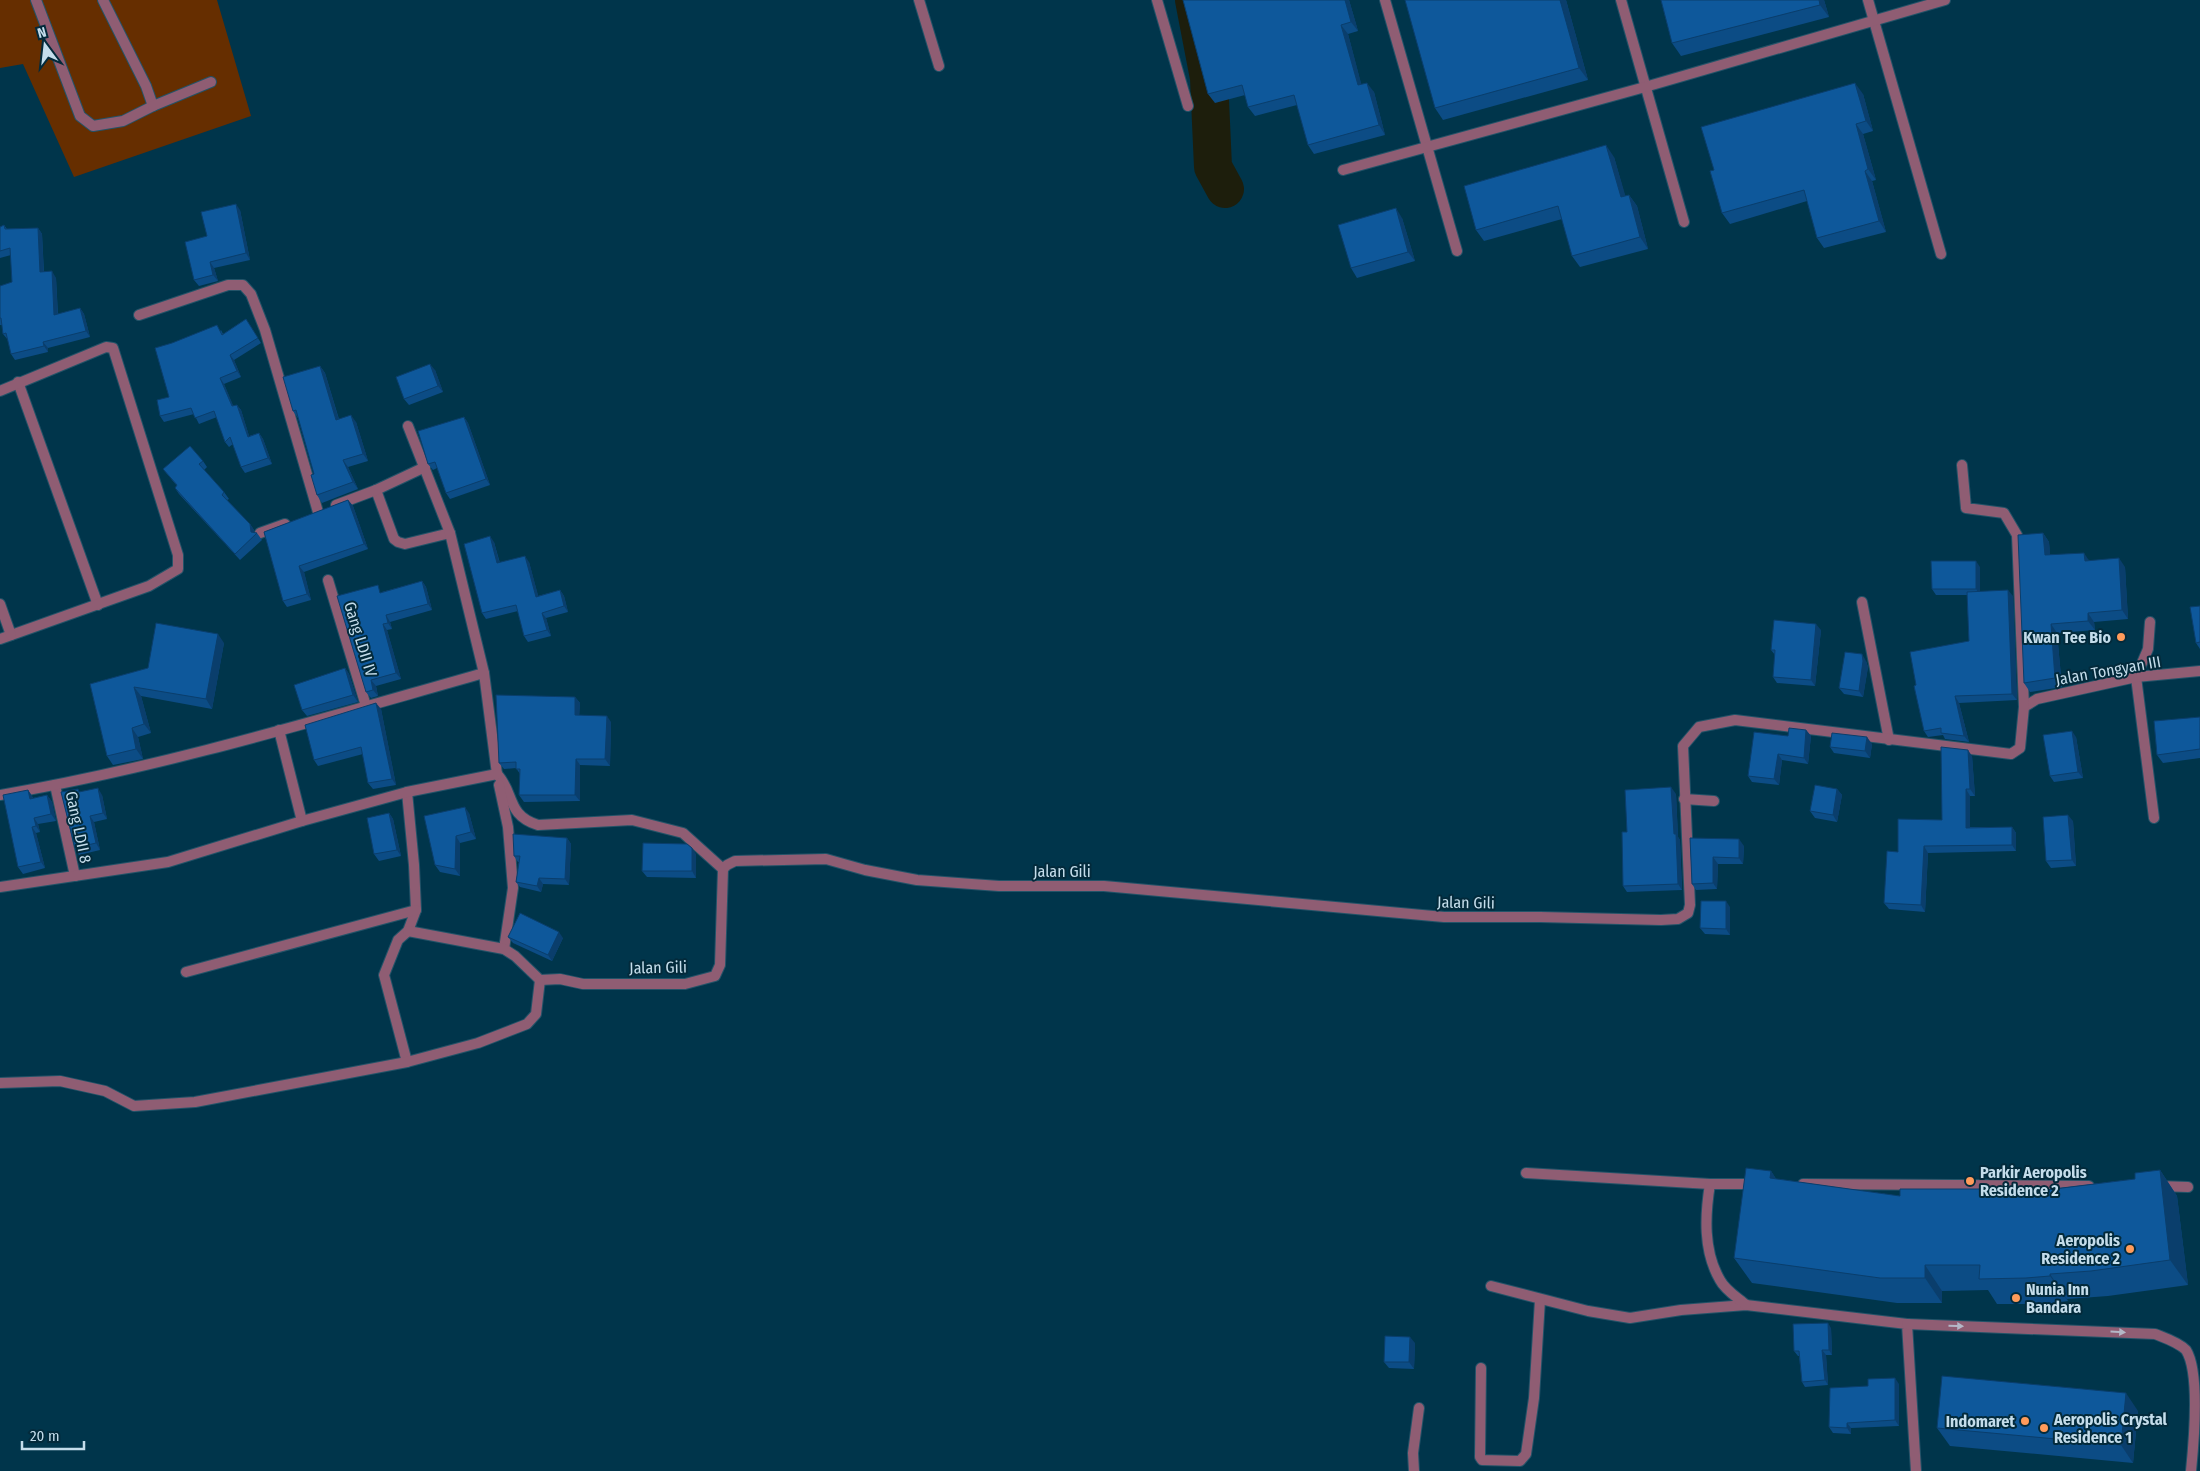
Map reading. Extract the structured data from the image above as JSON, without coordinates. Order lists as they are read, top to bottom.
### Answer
{
  "streets": {
    "street": [
      "Gang LDII IV",
      "Jalan Tongyan III",
      "Gang LDII 8",
      "Jalan Gili"
    ]
  },
  "places": [
    "Kwan Tee Bio",
    "Parkir Aeropolis Residence 2",
    "Aeropolis Residence 2",
    "Nunia Inn Bandara",
    "Indomaret",
    "Aeropolis Crystal Residence 1"
  ],
  "scale_bar": "20 m",
  "north": "top"
}
